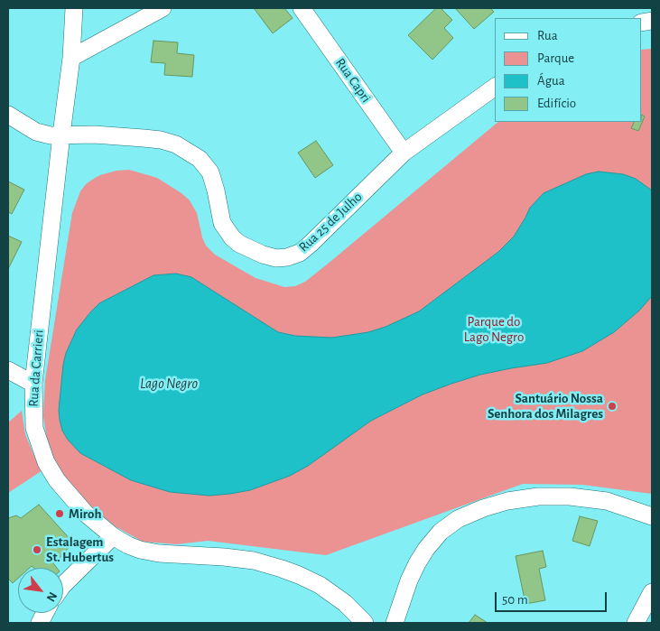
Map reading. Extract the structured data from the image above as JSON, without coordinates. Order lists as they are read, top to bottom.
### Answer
{
  "streets": {
    "street": ["Rua Capri", "Rua 25 de Julho", "Rua da Carrieri"]
  },
  "crossings": [
    ["Rua Capri", "Rua 25 de Julho"],
    ["Rua 25 de Julho", "Rua da Carrieri"]
  ],
  "water": ["Lago Negro"],
  "parks": ["Parque do Lago Negro"],
  "places": ["Santuário Nossa Senhora dos Milagres", "Miroh", "Estalagem St. Hubertus"],
  "legend": [
    "Rua",
    "Parque",
    "Água",
    "Edifício"
  ],
  "scale_bar": "50 m",
  "north": "bottom right"
}
